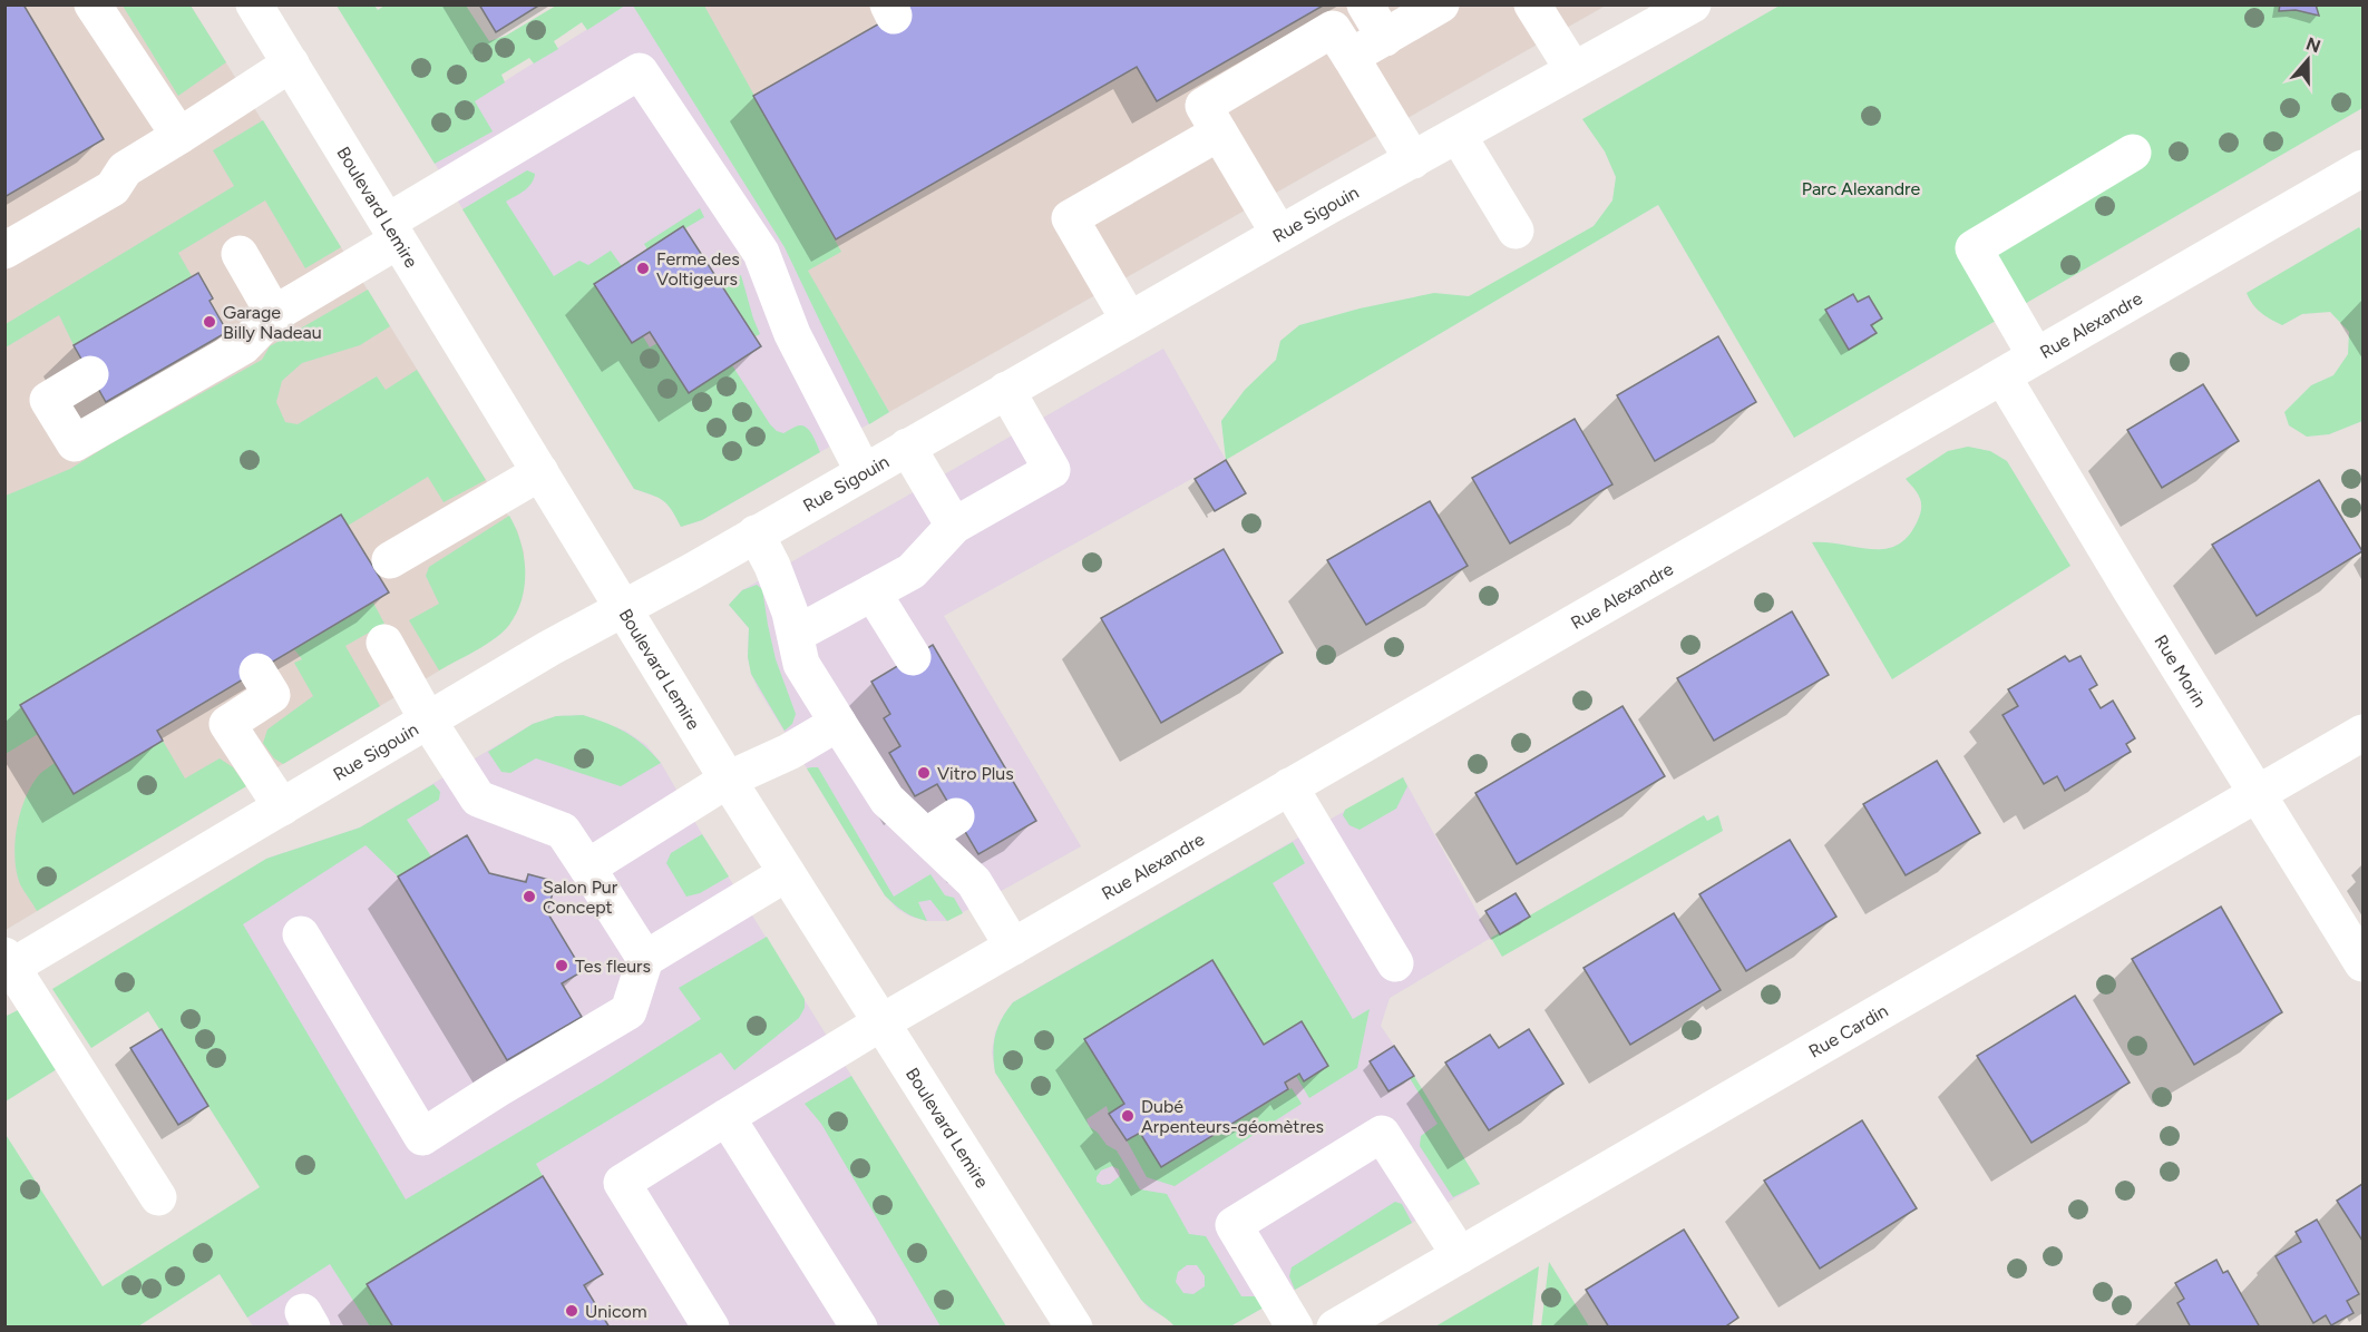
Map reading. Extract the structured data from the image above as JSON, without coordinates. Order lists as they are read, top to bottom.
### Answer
{
  "streets": {
    "street": [
      "Boulevard Lemire",
      "Rue Sigouin",
      "Rue Alexandre",
      "Rue Morin",
      "Rue Cardin"
    ]
  },
  "crossings": [
    ["Boulevard Lemire", "Rue Sigouin"],
    ["Boulevard Lemire", "Rue Alexandre"],
    ["Rue Alexandre", "Rue Morin"],
    ["Rue Morin", "Rue Cardin"]
  ],
  "parks": ["Parc Alexandre"],
  "places": [
    "Ferme des Voltigeurs",
    "Garage Billy Nadeau",
    "Vitro Plus",
    "Salon Pur Concept",
    "Tes fleurs",
    "Dubé Arpenteurs-géomètres",
    "Unicom"
  ],
  "north": "top"
}
